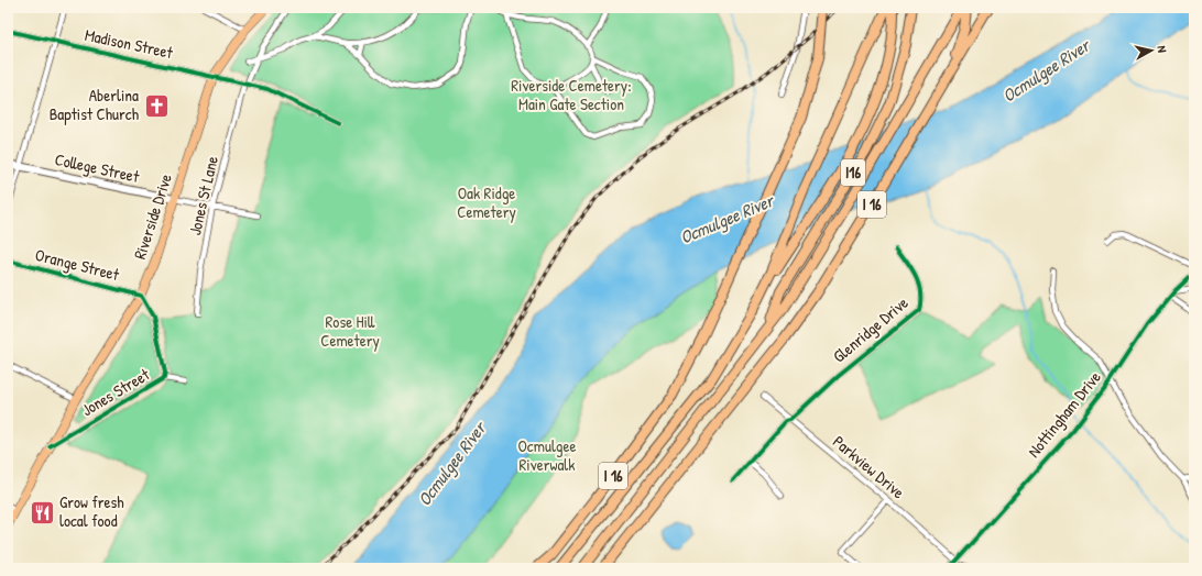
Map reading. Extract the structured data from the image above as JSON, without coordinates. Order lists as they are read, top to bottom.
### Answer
{
  "streets": {
    "highway": ["I16", "I 16"],
    "main road": ["Riverside Drive"],
    "street": [
      "Madison Street",
      "College Street",
      "Jones St Lane",
      "Orange Street",
      "Glenridge Drive",
      "Jones Street",
      "Nottingham Drive",
      "Parkview Drive"
    ]
  },
  "crossings": [
    ["Madison Street", "Jones St Lane"],
    ["Madison Street", "Riverside Drive"],
    ["College Street", "Jones St Lane"],
    ["College Street", "Riverside Drive"],
    ["Riverside Drive", "Orange Street"],
    ["Riverside Drive", "Jones Street"],
    ["Orange Street", "Jones Street"],
    ["Glenridge Drive", "Parkview Drive"],
    ["Nottingham Drive", "Parkview Drive"]
  ],
  "water": ["Ocmulgee River"],
  "parks": [
    "Riverside Cemetery: Main Gate Section",
    "Oak Ridge Cemetery",
    "Rose Hill Cemetery",
    "Ocmulgee Riverwalk"
  ],
  "places": {
    "church": ["Aberlina Baptist Church"],
    "restaurant": ["Grow fresh local food"]
  },
  "north": "right"
}
